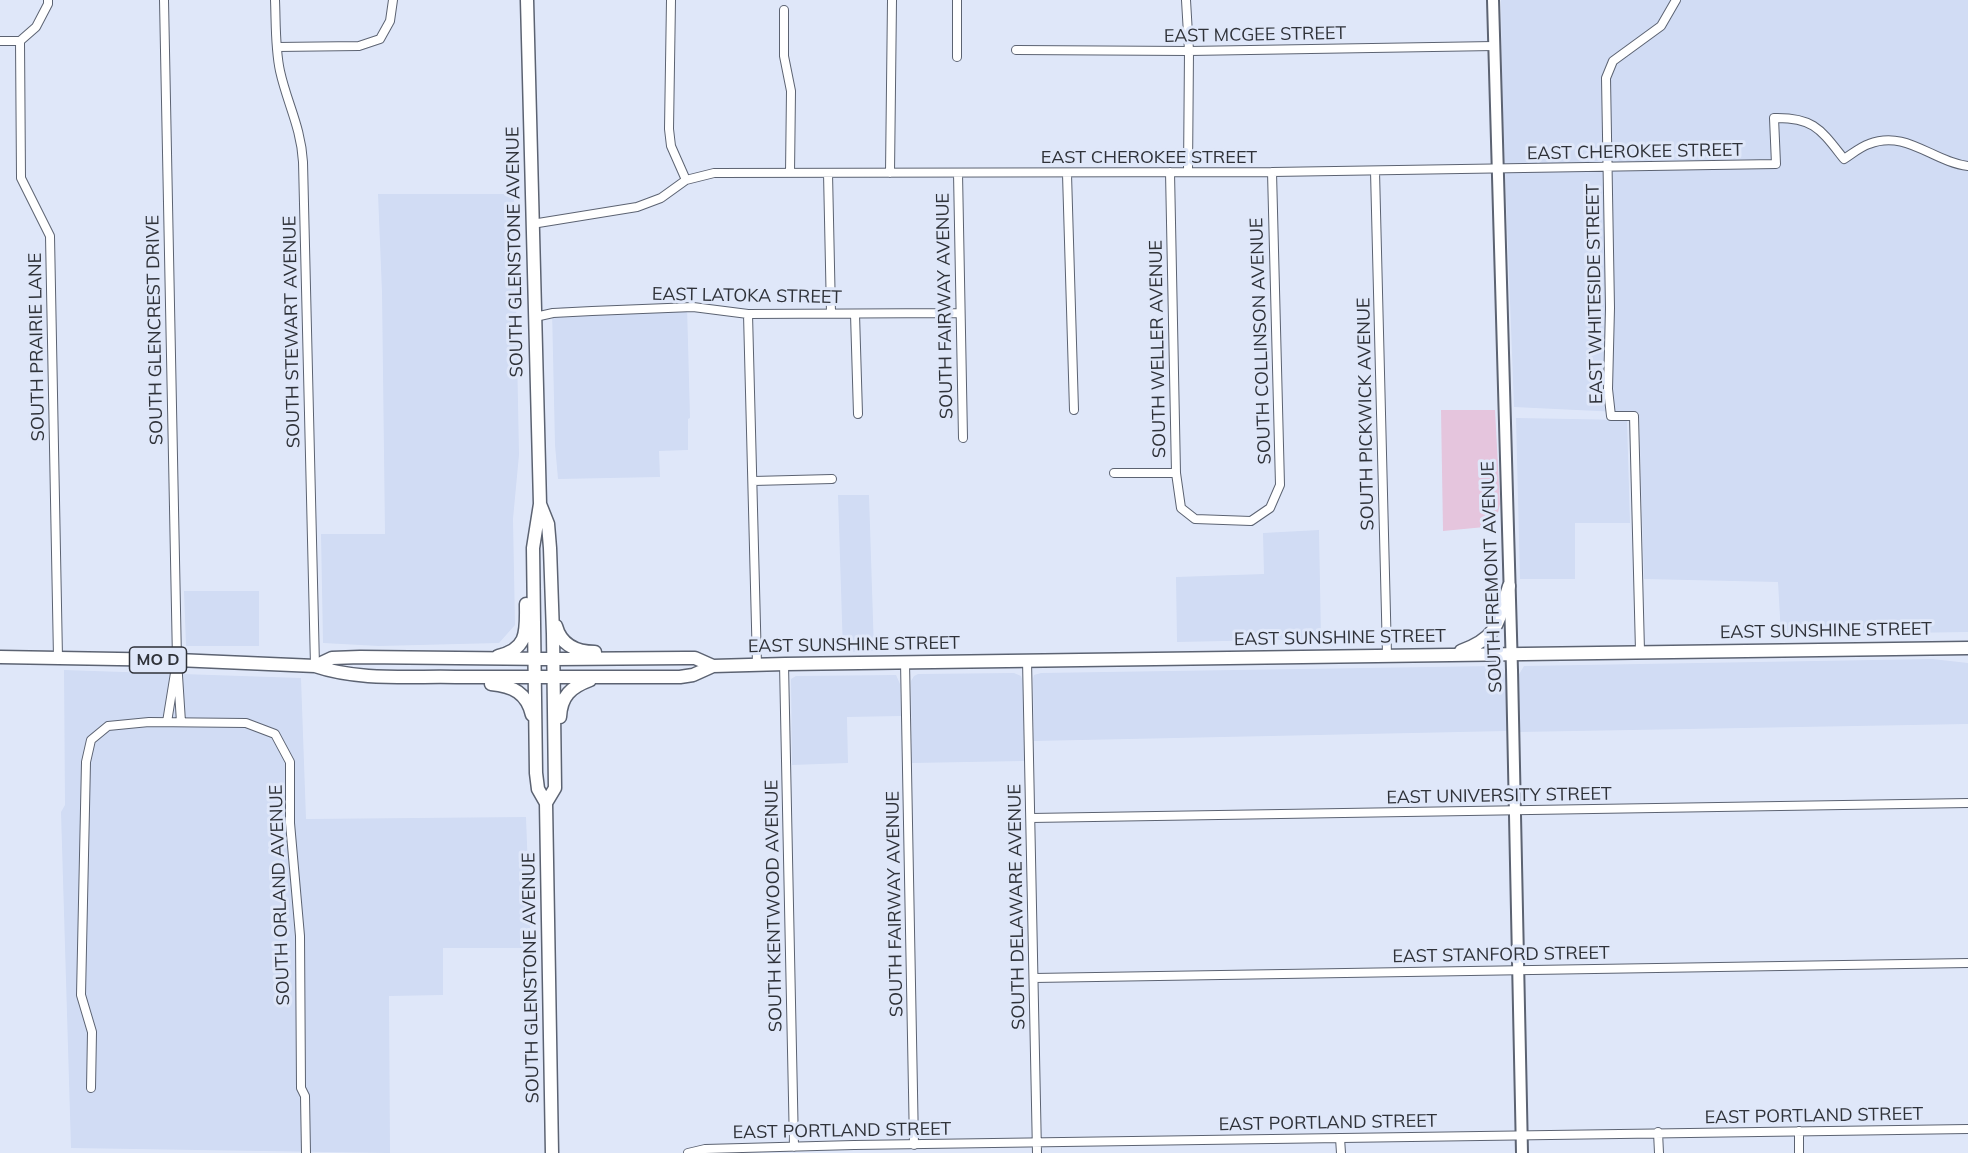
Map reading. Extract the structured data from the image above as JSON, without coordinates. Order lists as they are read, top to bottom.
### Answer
{
  "streets": {
    "main road": [
      "SOUTH GLENSTONE AVENUE",
      "SOUTH FREMONT AVENUE",
      "EAST SUNSHINE STREET",
      "MO D"
    ],
    "street": [
      "EAST MCGEE STREET",
      "EAST CHEROKEE STREET",
      "EAST WHITESIDE STREET",
      "EAST LATOKA STREET",
      "SOUTH FAIRWAY AVENUE",
      "SOUTH GLENCREST DRIVE",
      "SOUTH STEWART AVENUE",
      "SOUTH COLLINSON AVENUE",
      "SOUTH PRAIRIE LANE",
      "SOUTH WELLER AVENUE",
      "SOUTH PICKWICK AVENUE",
      "EAST UNIVERSITY STREET",
      "SOUTH ORLAND AVENUE",
      "SOUTH KENTWOOD AVENUE",
      "SOUTH DELAWARE AVENUE",
      "EAST STANFORD STREET",
      "EAST PORTLAND STREET"
    ]
  },
  "crossings": [
    ["EAST MCGEE STREET", "SOUTH FREMONT AVENUE"],
    ["EAST CHEROKEE STREET", "SOUTH GLENSTONE AVENUE"],
    ["EAST CHEROKEE STREET", "EAST WHITESIDE STREET"],
    ["EAST CHEROKEE STREET", "SOUTH FAIRWAY AVENUE"],
    ["EAST CHEROKEE STREET", "SOUTH COLLINSON AVENUE"],
    ["EAST CHEROKEE STREET", "SOUTH WELLER AVENUE"],
    ["EAST CHEROKEE STREET", "SOUTH PICKWICK AVENUE"],
    ["EAST CHEROKEE STREET", "SOUTH FREMONT AVENUE"],
    ["SOUTH GLENSTONE AVENUE", "EAST LATOKA STREET"],
    ["SOUTH GLENSTONE AVENUE", "EAST SUNSHINE STREET"],
    ["EAST WHITESIDE STREET", "EAST SUNSHINE STREET"],
    ["EAST LATOKA STREET", "SOUTH FAIRWAY AVENUE"],
    ["SOUTH FAIRWAY AVENUE", "EAST SUNSHINE STREET"],
    ["SOUTH FAIRWAY AVENUE", "EAST PORTLAND STREET"],
    ["SOUTH GLENCREST DRIVE", "EAST SUNSHINE STREET"],
    ["SOUTH STEWART AVENUE", "EAST SUNSHINE STREET"],
    ["SOUTH COLLINSON AVENUE", "SOUTH WELLER AVENUE"],
    ["SOUTH PRAIRIE LANE", "EAST SUNSHINE STREET"],
    ["SOUTH PICKWICK AVENUE", "EAST SUNSHINE STREET"],
    ["SOUTH FREMONT AVENUE", "EAST SUNSHINE STREET"],
    ["SOUTH FREMONT AVENUE", "EAST UNIVERSITY STREET"],
    ["SOUTH FREMONT AVENUE", "EAST STANFORD STREET"],
    ["SOUTH FREMONT AVENUE", "EAST PORTLAND STREET"],
    ["EAST SUNSHINE STREET", "SOUTH KENTWOOD AVENUE"],
    ["EAST SUNSHINE STREET", "SOUTH DELAWARE AVENUE"],
    ["EAST UNIVERSITY STREET", "SOUTH DELAWARE AVENUE"],
    ["SOUTH KENTWOOD AVENUE", "EAST PORTLAND STREET"],
    ["SOUTH DELAWARE AVENUE", "EAST STANFORD STREET"],
    ["SOUTH DELAWARE AVENUE", "EAST PORTLAND STREET"]
  ]
}
